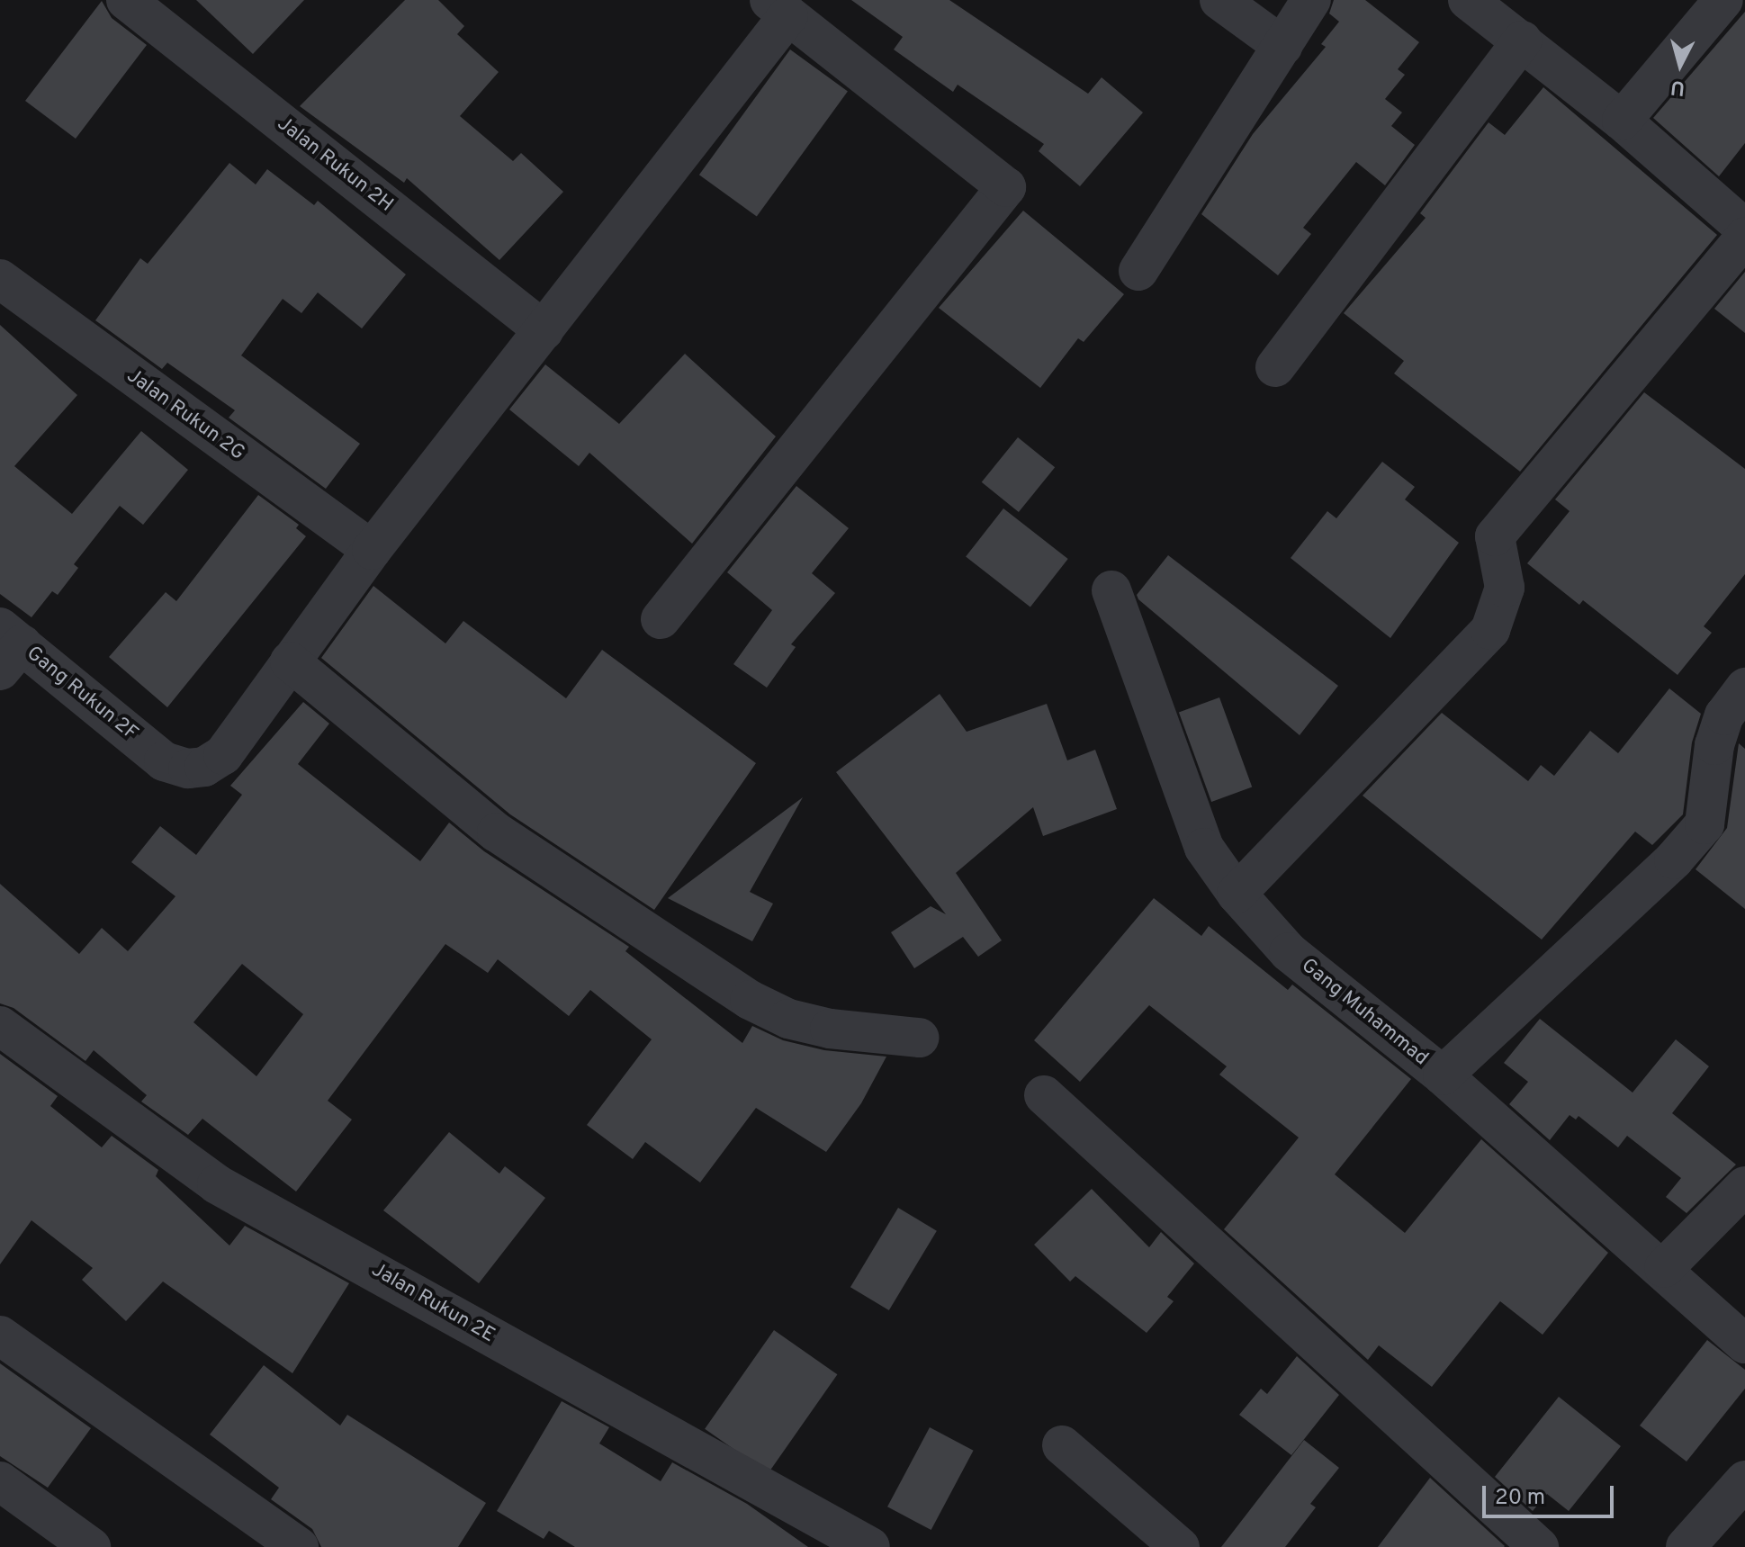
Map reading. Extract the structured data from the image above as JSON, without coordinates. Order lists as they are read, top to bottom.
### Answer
{
  "streets": {
    "street": [
      "Jalan Rukun 2H",
      "Jalan Rukun 2G",
      "Gang Rukun 2F",
      "Gang Muhammad",
      "Jalan Rukun 2E"
    ]
  },
  "scale_bar": "20 m",
  "north": "bottom"
}
